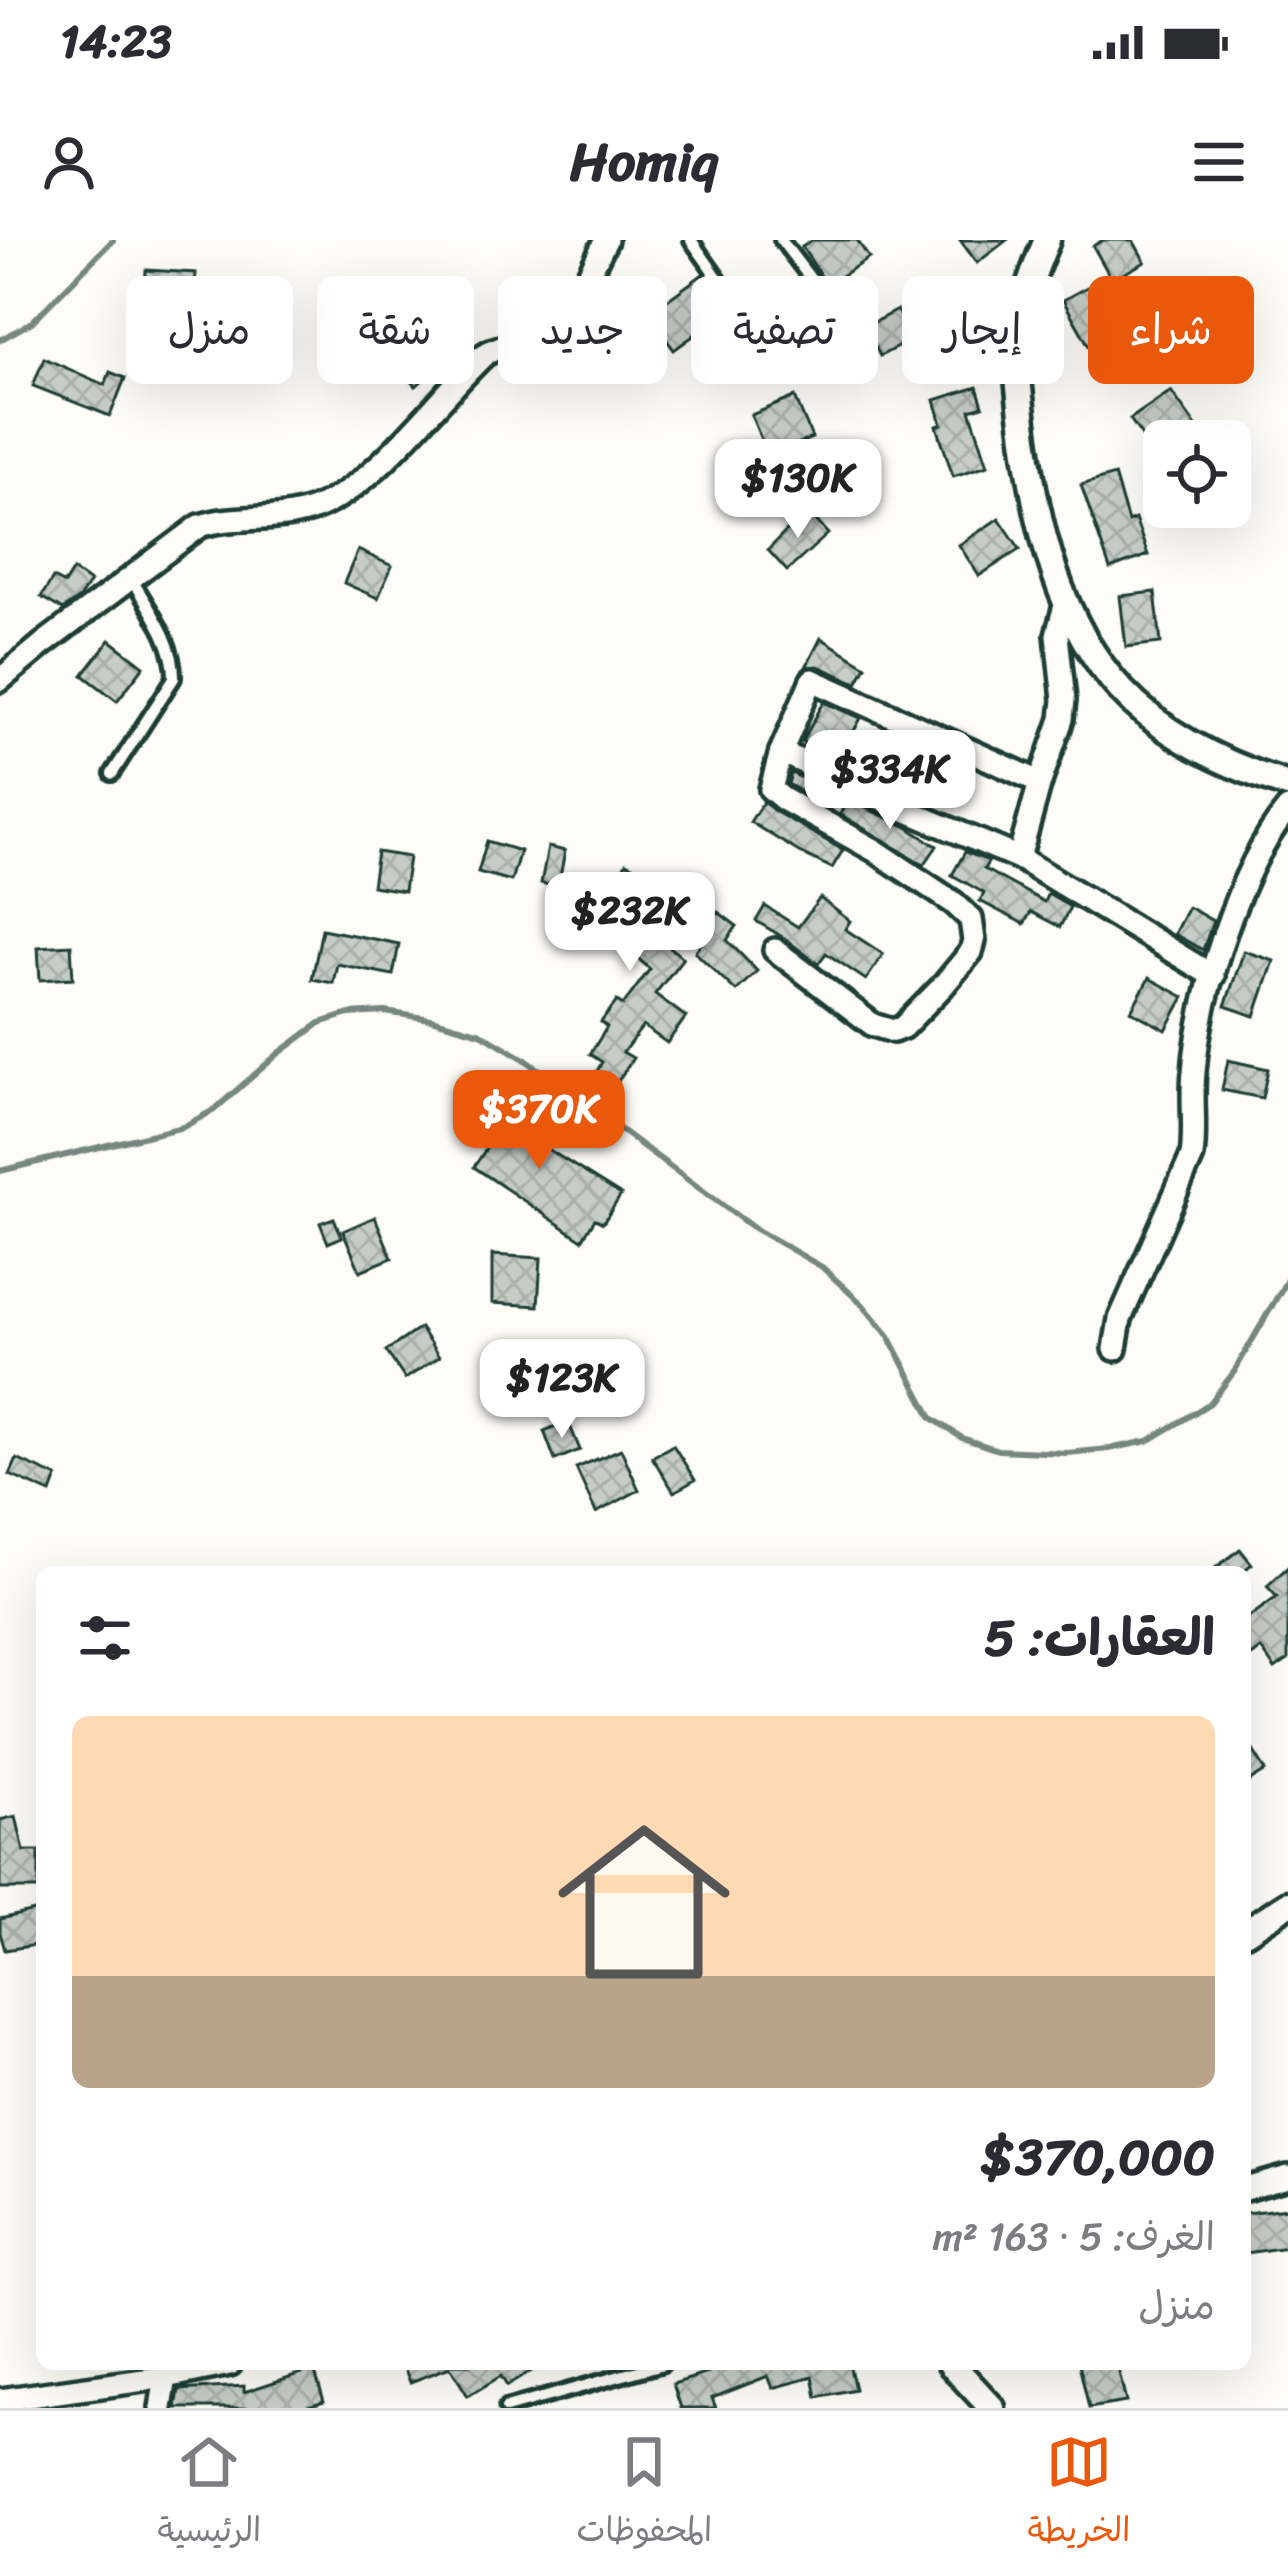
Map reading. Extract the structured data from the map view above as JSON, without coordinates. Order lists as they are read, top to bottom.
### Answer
{
  "page": {
    "status": "14:23",
    "header": "Homiq",
    "chip": [
      "شراء",
      "إيجار",
      "تصفية",
      "جديد",
      "شقة",
      "منزل"
    ],
    "price": [
      "$130K",
      "$334K",
      "$232K",
      "$370K",
      "$123K"
    ],
    "heading": "العقارات: 5",
    "list": [
      {
        "name": "$370,000",
        "note": "الغرف: 5 · 163 m² · منزل"
      }
    ],
    "tabs": ["الخريطة", "المحفوظات", "الرئيسية"]
  }
}
